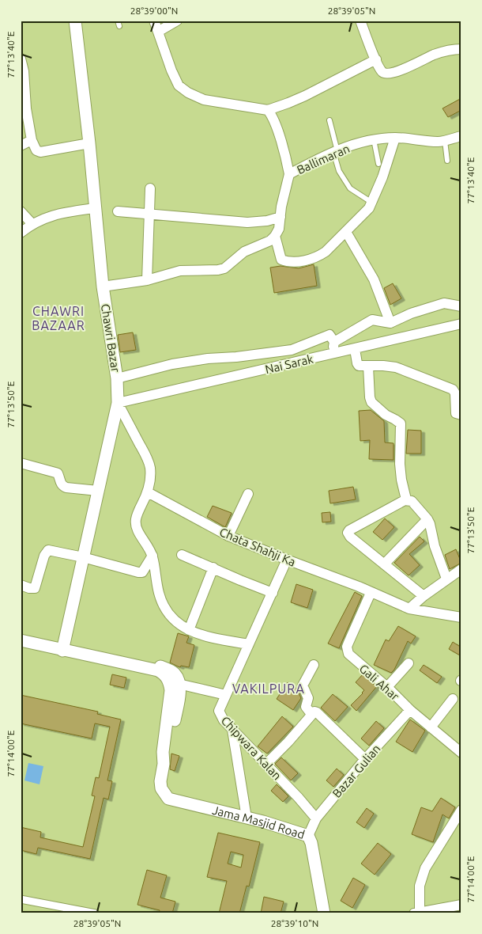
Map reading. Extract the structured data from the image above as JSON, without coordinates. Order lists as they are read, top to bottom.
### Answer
{
  "streets": {
    "street": [
      "Ballimaran",
      "Chawri Bazar",
      "Nai Sarak",
      "Chata Shahji Ka",
      "Gali Ahar",
      "Chipwara Kalan",
      "Bazar Gulian",
      "Jama Masjid Road"
    ]
  },
  "crossings": [
    ["Chawri Bazar", "Nai Sarak"],
    ["Chawri Bazar", "Jama Masjid Road"],
    ["Chata Shahji Ka", "Gali Ahar"],
    ["Chata Shahji Ka", "Chipwara Kalan"],
    ["Gali Ahar", "Bazar Gulian"],
    ["Chipwara Kalan", "Bazar Gulian"],
    ["Bazar Gulian", "Jama Masjid Road"]
  ],
  "districts": ["CHAWRI BAZAAR", "VAKILPURA"],
  "coordinates": [
    "28°39'00\"N",
    "28°39'05\"N",
    "77°13'40\"E",
    "77°13'50\"E",
    "77°14'00\"E",
    "28°39'10\"N"
  ]
}
